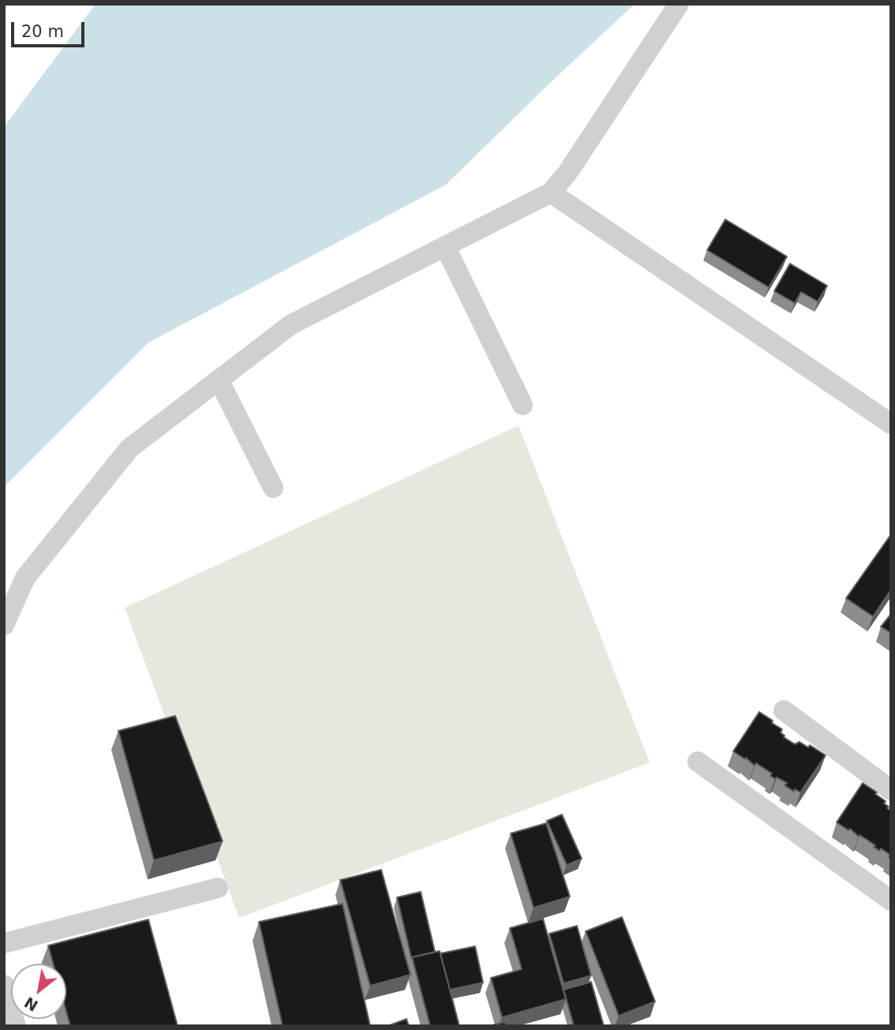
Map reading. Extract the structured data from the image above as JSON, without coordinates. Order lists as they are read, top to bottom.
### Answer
{
  "scale_bar": "20 m",
  "north": "bottom left"
}
